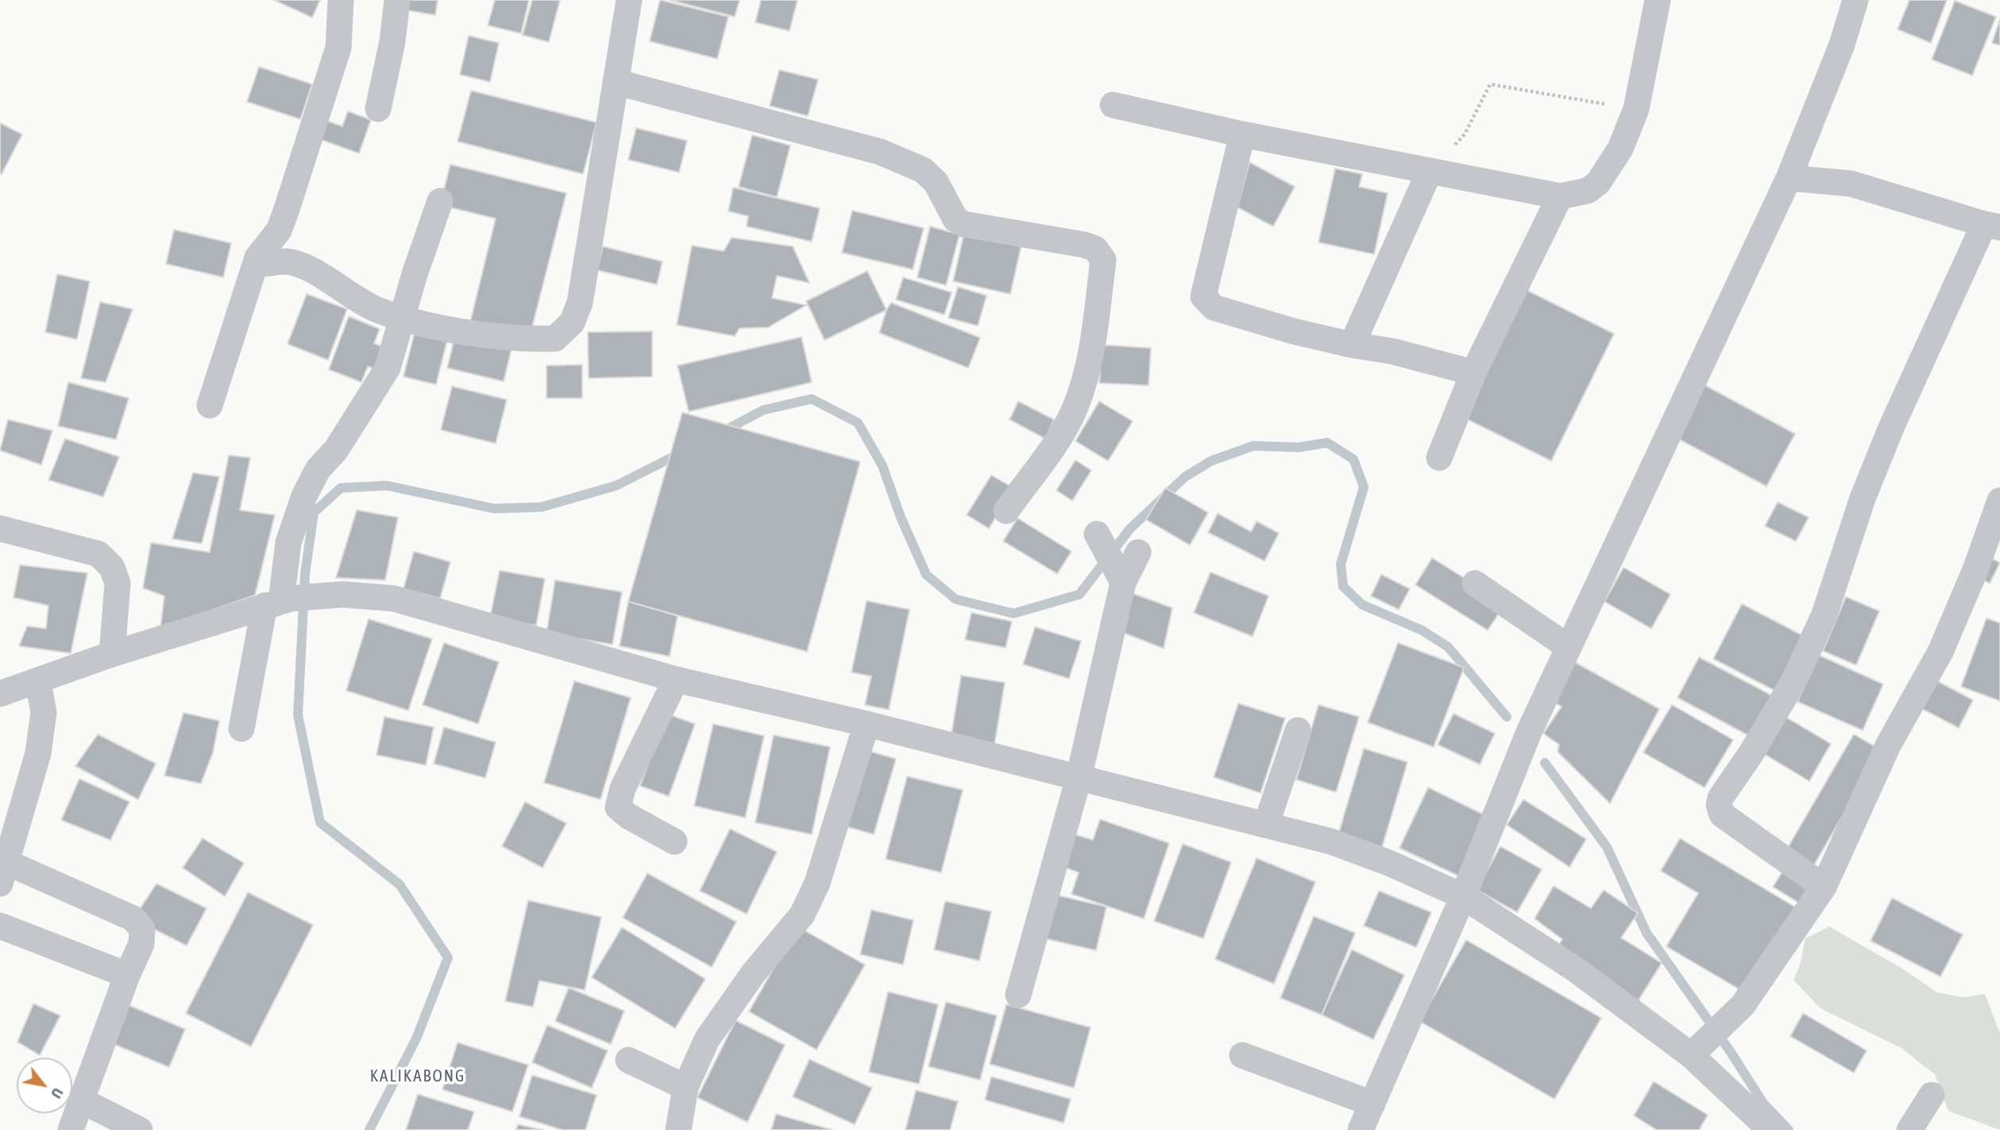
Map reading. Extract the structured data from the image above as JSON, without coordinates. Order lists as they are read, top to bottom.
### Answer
{
  "districts": ["KALIKABONG"],
  "north": "bottom right"
}
